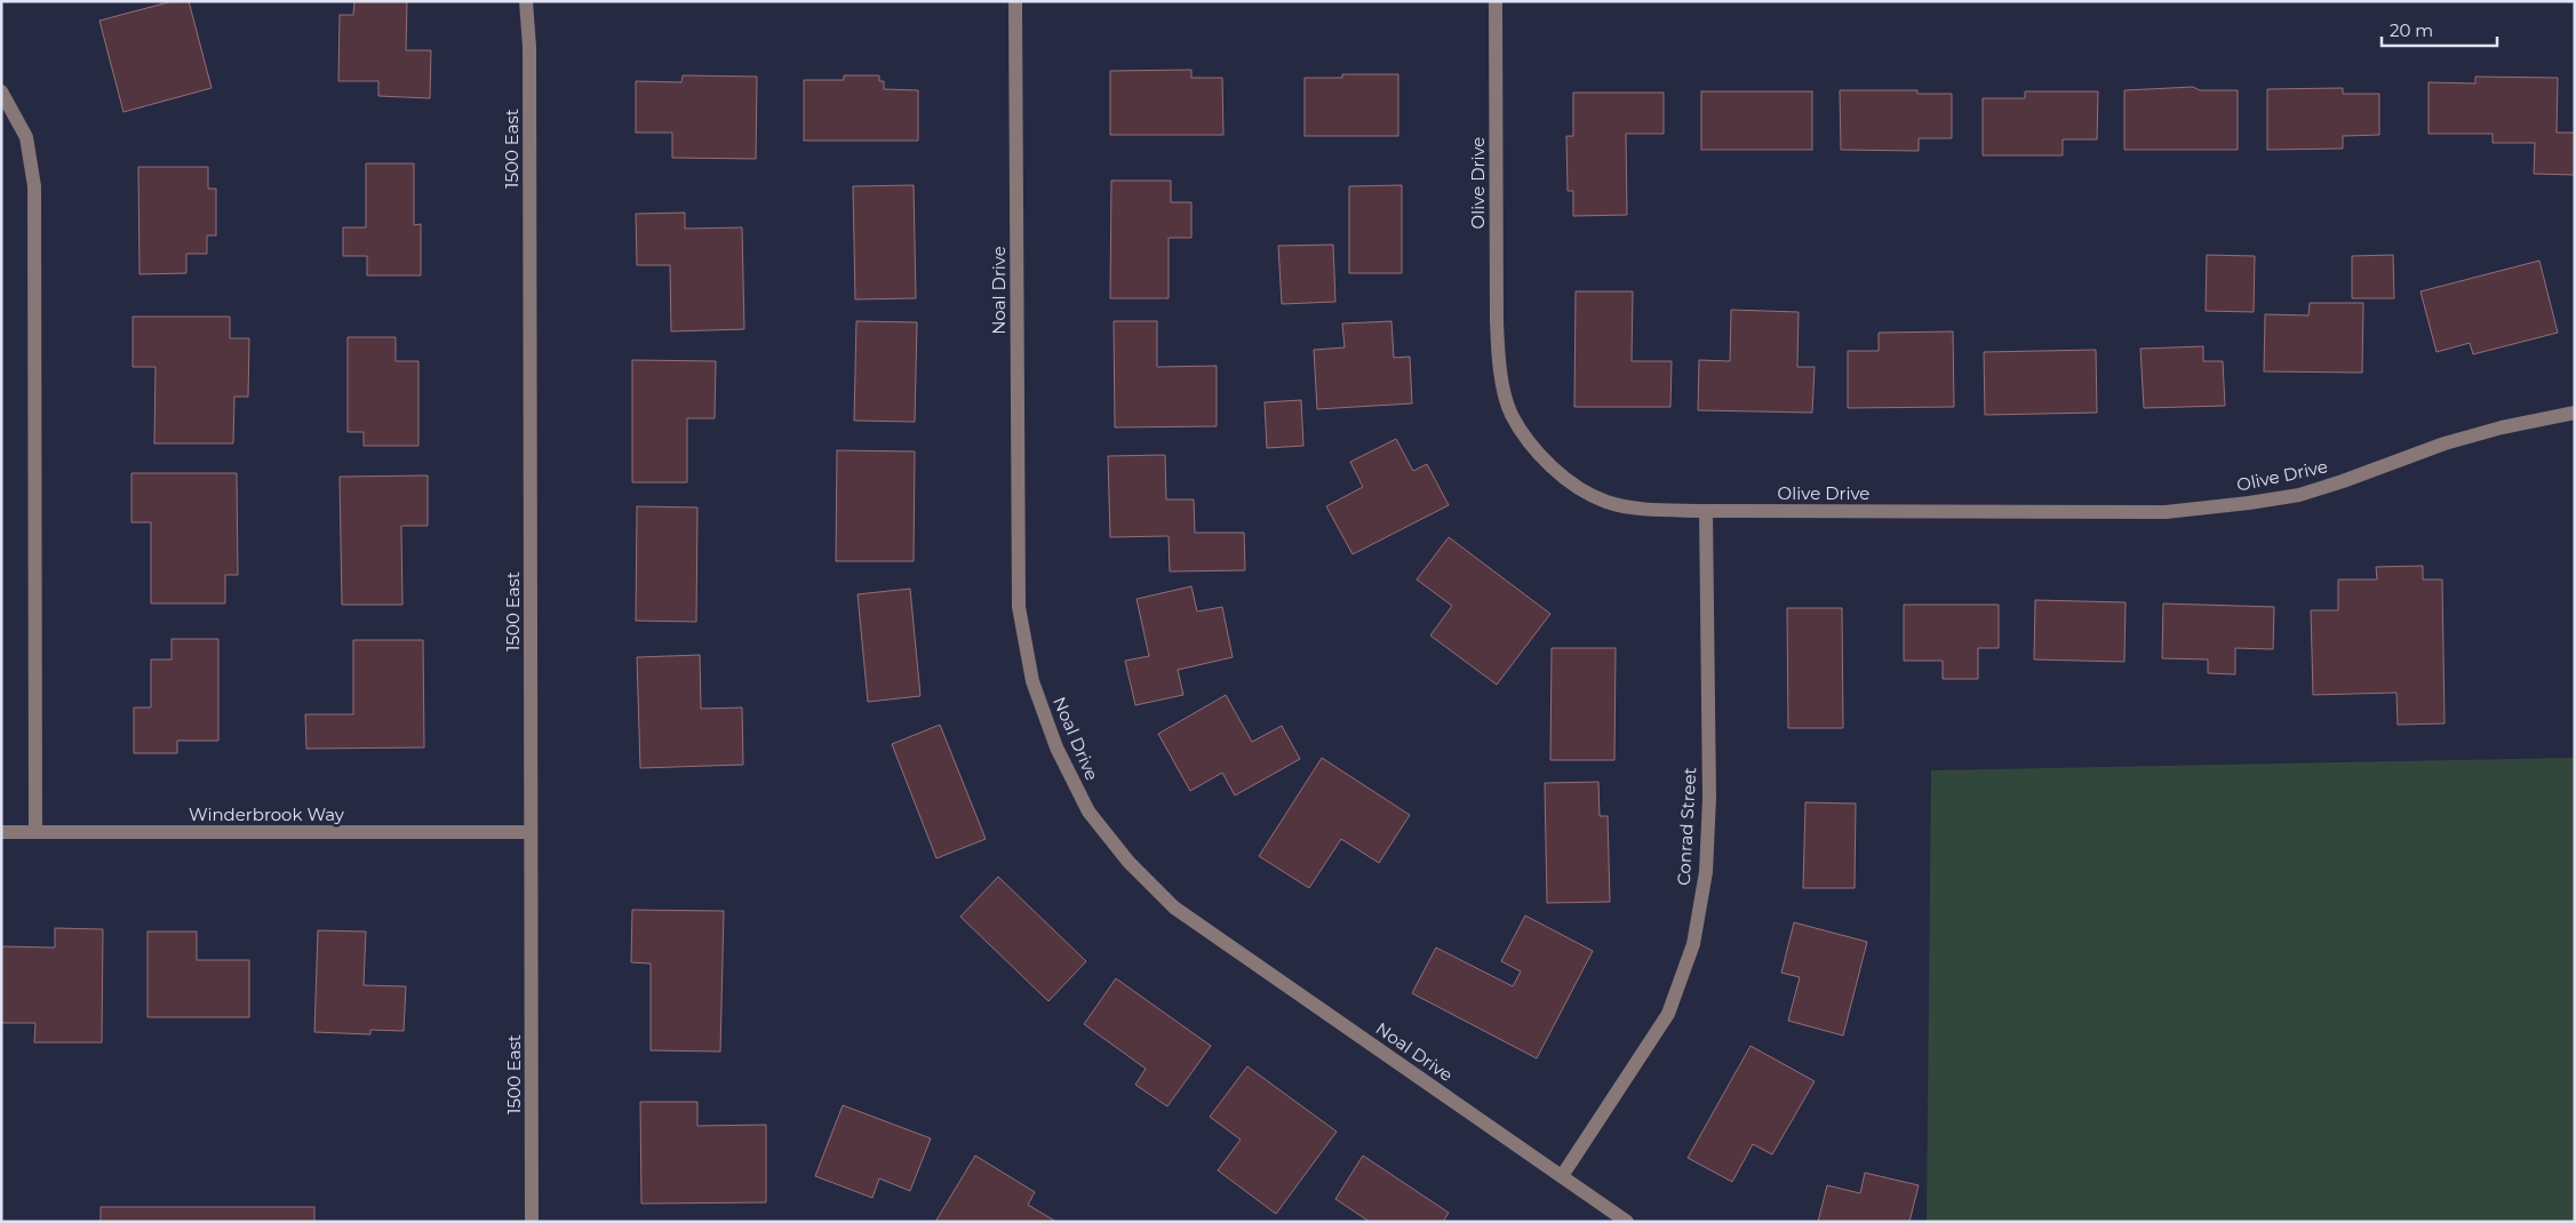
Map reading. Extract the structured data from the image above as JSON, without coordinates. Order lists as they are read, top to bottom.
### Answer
{
  "streets": {
    "street": [
      "1500 East",
      "Olive Drive",
      "Noal Drive",
      "Winderbrook Way",
      "Conrad Street"
    ]
  },
  "crossings": [
    ["1500 East", "Winderbrook Way"],
    ["Olive Drive", "Conrad Street"],
    ["Noal Drive", "Conrad Street"]
  ],
  "scale_bar": "20 m"
}
